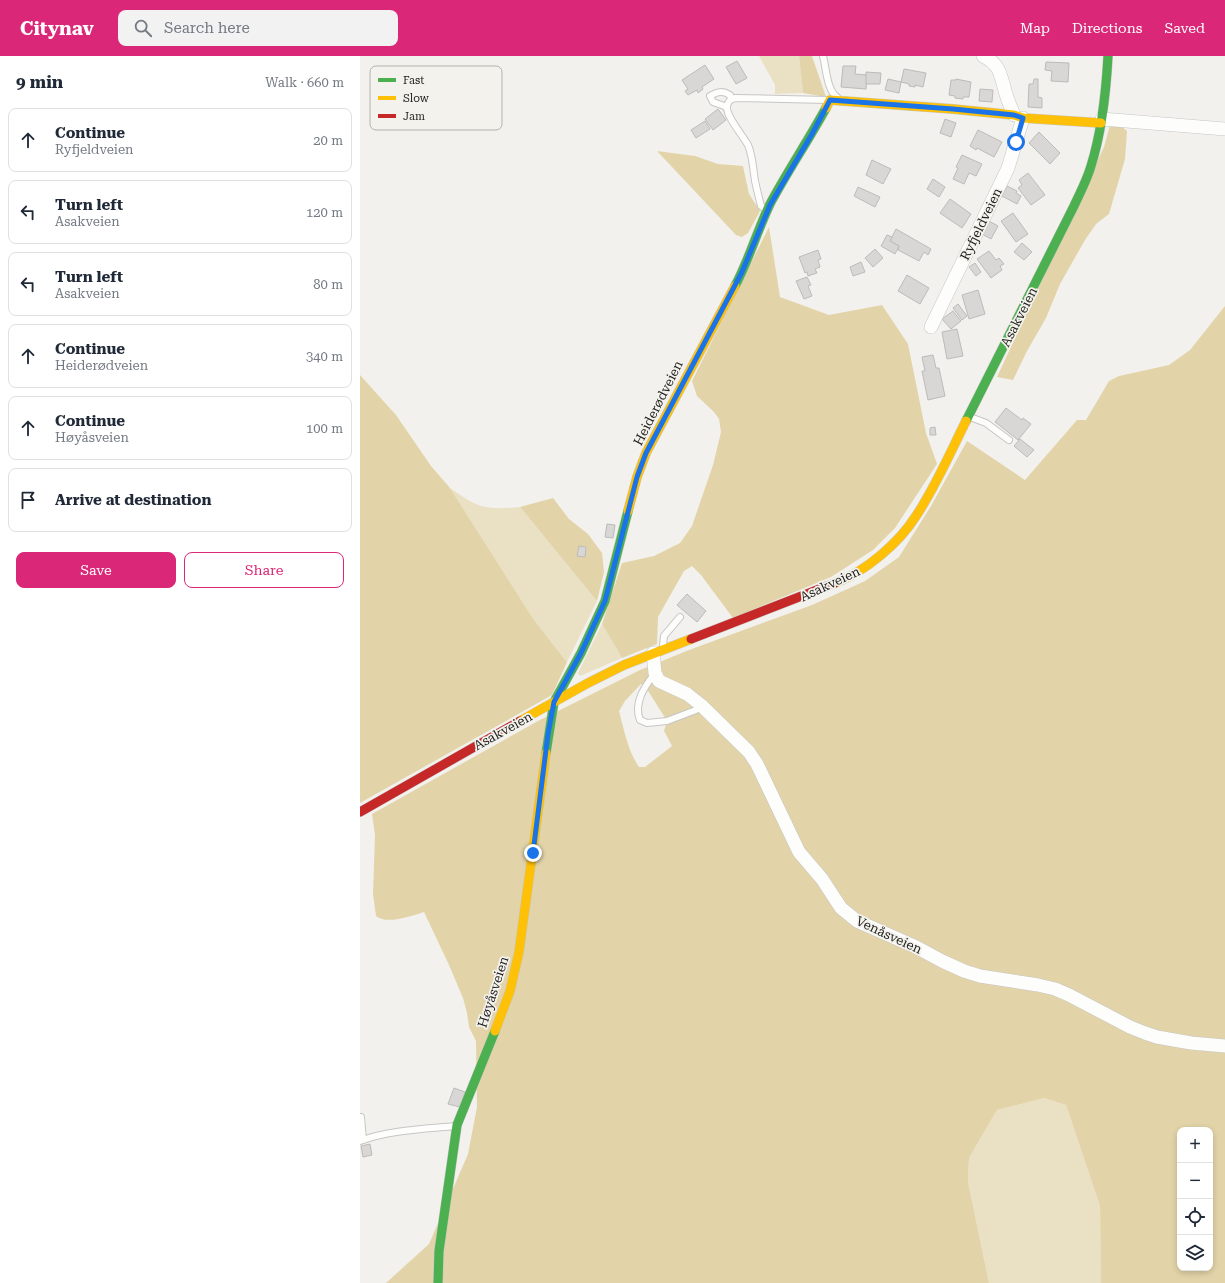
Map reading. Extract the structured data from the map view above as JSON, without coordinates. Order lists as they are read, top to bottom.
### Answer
{
  "streets": {
    "street": [
      "Ryfjeldveien",
      "Asakveien",
      "Heiderødveien",
      "Venåsveien",
      "Høyåsveien"
    ]
  },
  "crossings": [
    ["Asakveien", "Heiderødveien"],
    ["Asakveien", "Høyåsveien"],
    ["Heiderødveien", "Høyåsveien"]
  ],
  "legend": ["Fast", "Slow", "Jam"],
  "page": {
    "header": "Citynav",
    "search": "Search here",
    "nav": ["Map", "Directions", "Saved"],
    "heading": ["9 min", "Walk · 660 m"],
    "list": [
      ["Continue", "Ryfjeldveien", "20 m"],
      ["Turn left", "Asakveien", "120 m"],
      ["Turn left", "Asakveien", "80 m"],
      ["Continue", "Heiderødveien", "340 m"],
      ["Continue", "Høyåsveien", "100 m"],
      "Arrive at destination"
    ],
    "buttons": ["Save", "Share"],
    "map_buttons": ["+", "−"]
  }
}
